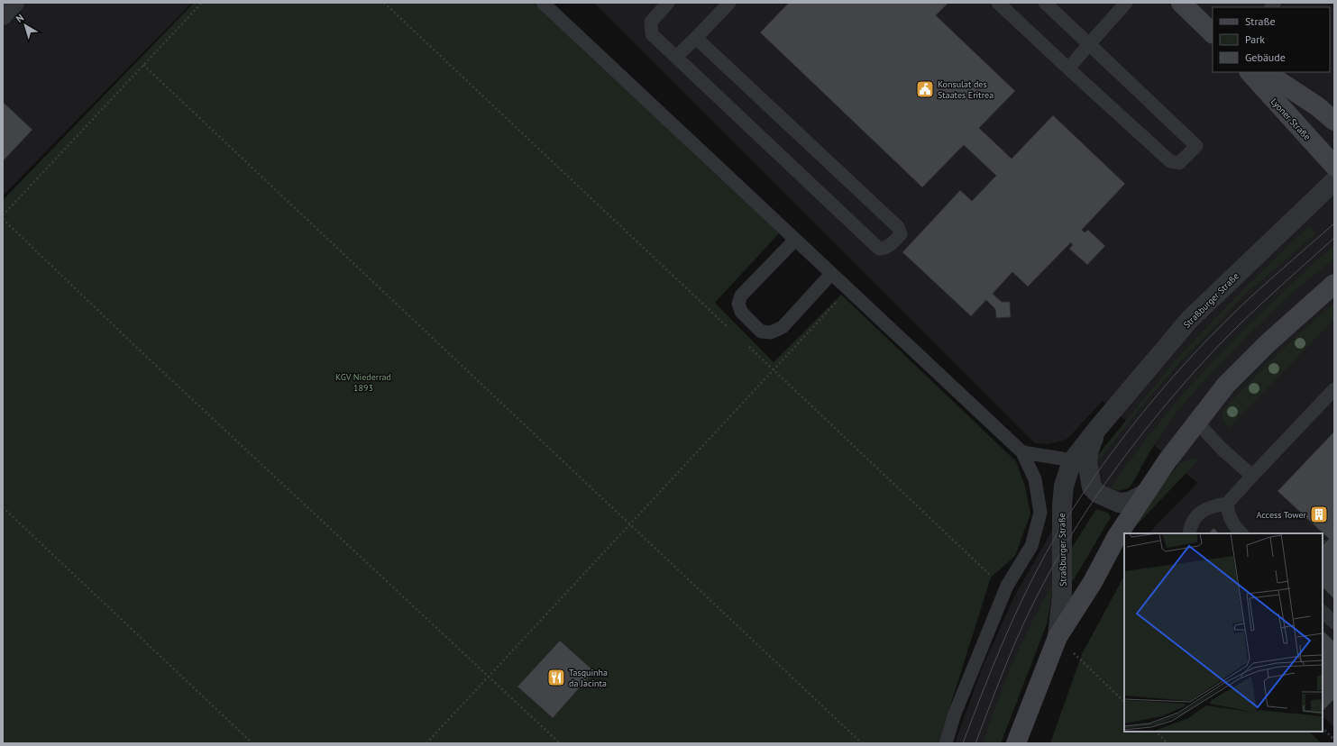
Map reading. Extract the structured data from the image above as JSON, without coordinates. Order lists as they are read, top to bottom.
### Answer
{
  "streets": {
    "main road": ["Lyoner Straße", "Straßburger Straße"]
  },
  "parks": ["KGV Niederrad 1893"],
  "places": {
    "public building": ["Konsulat des Staates Eritrea"],
    "building": ["Access Tower"],
    "restaurant": ["Tasquinha da Jacinta"]
  },
  "legend": ["Straße", "Park", "Gebäude"],
  "north": "top left"
}
